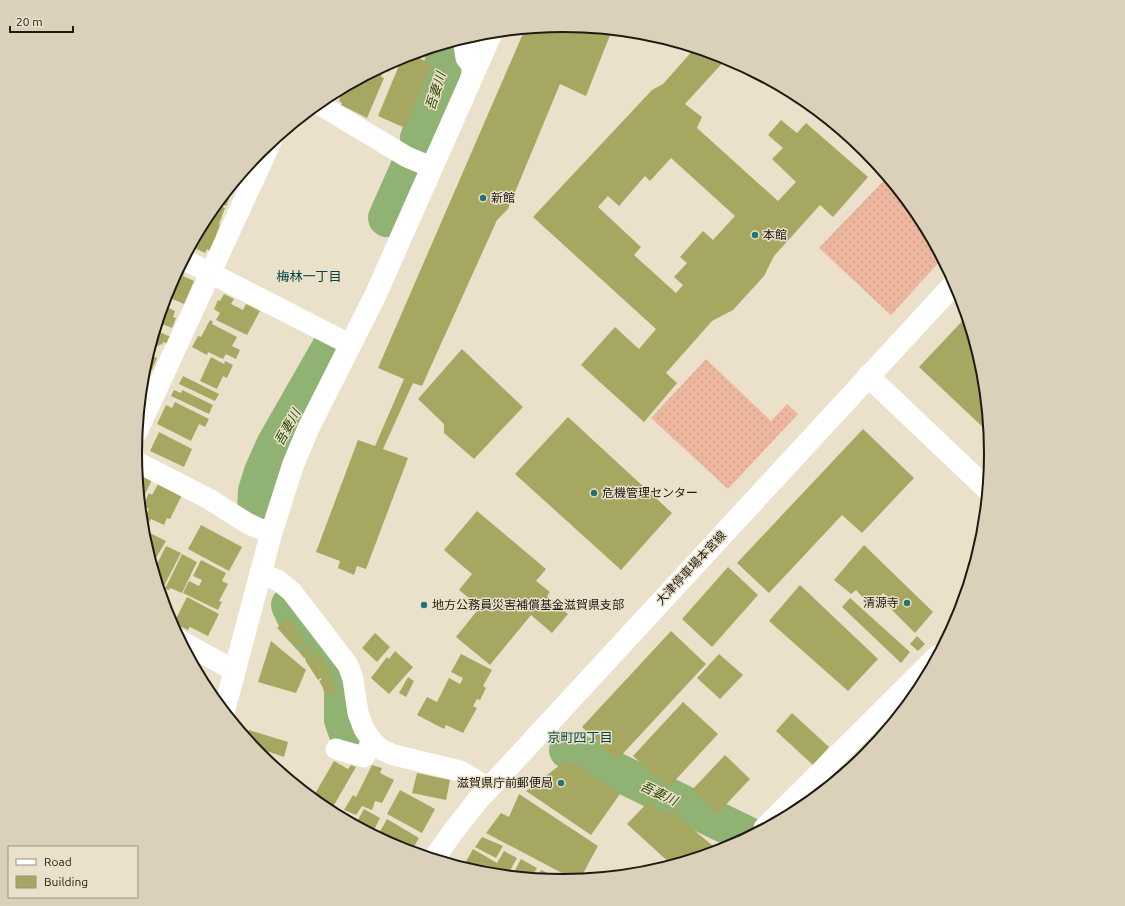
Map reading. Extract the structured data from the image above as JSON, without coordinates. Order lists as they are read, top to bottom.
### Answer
{
  "streets": {
    "street": ["大津停車場本宮線"]
  },
  "districts": ["梅林一丁目", "京町四丁目"],
  "water": ["吾妻川"],
  "places": [
    "新館",
    "本館",
    "危機管理センター",
    "清源寺",
    "地方公務員災害補償基金滋賀県支部",
    "滋賀県庁前郵便局"
  ],
  "legend": ["Road", "Building"],
  "scale_bar": "20 m"
}
